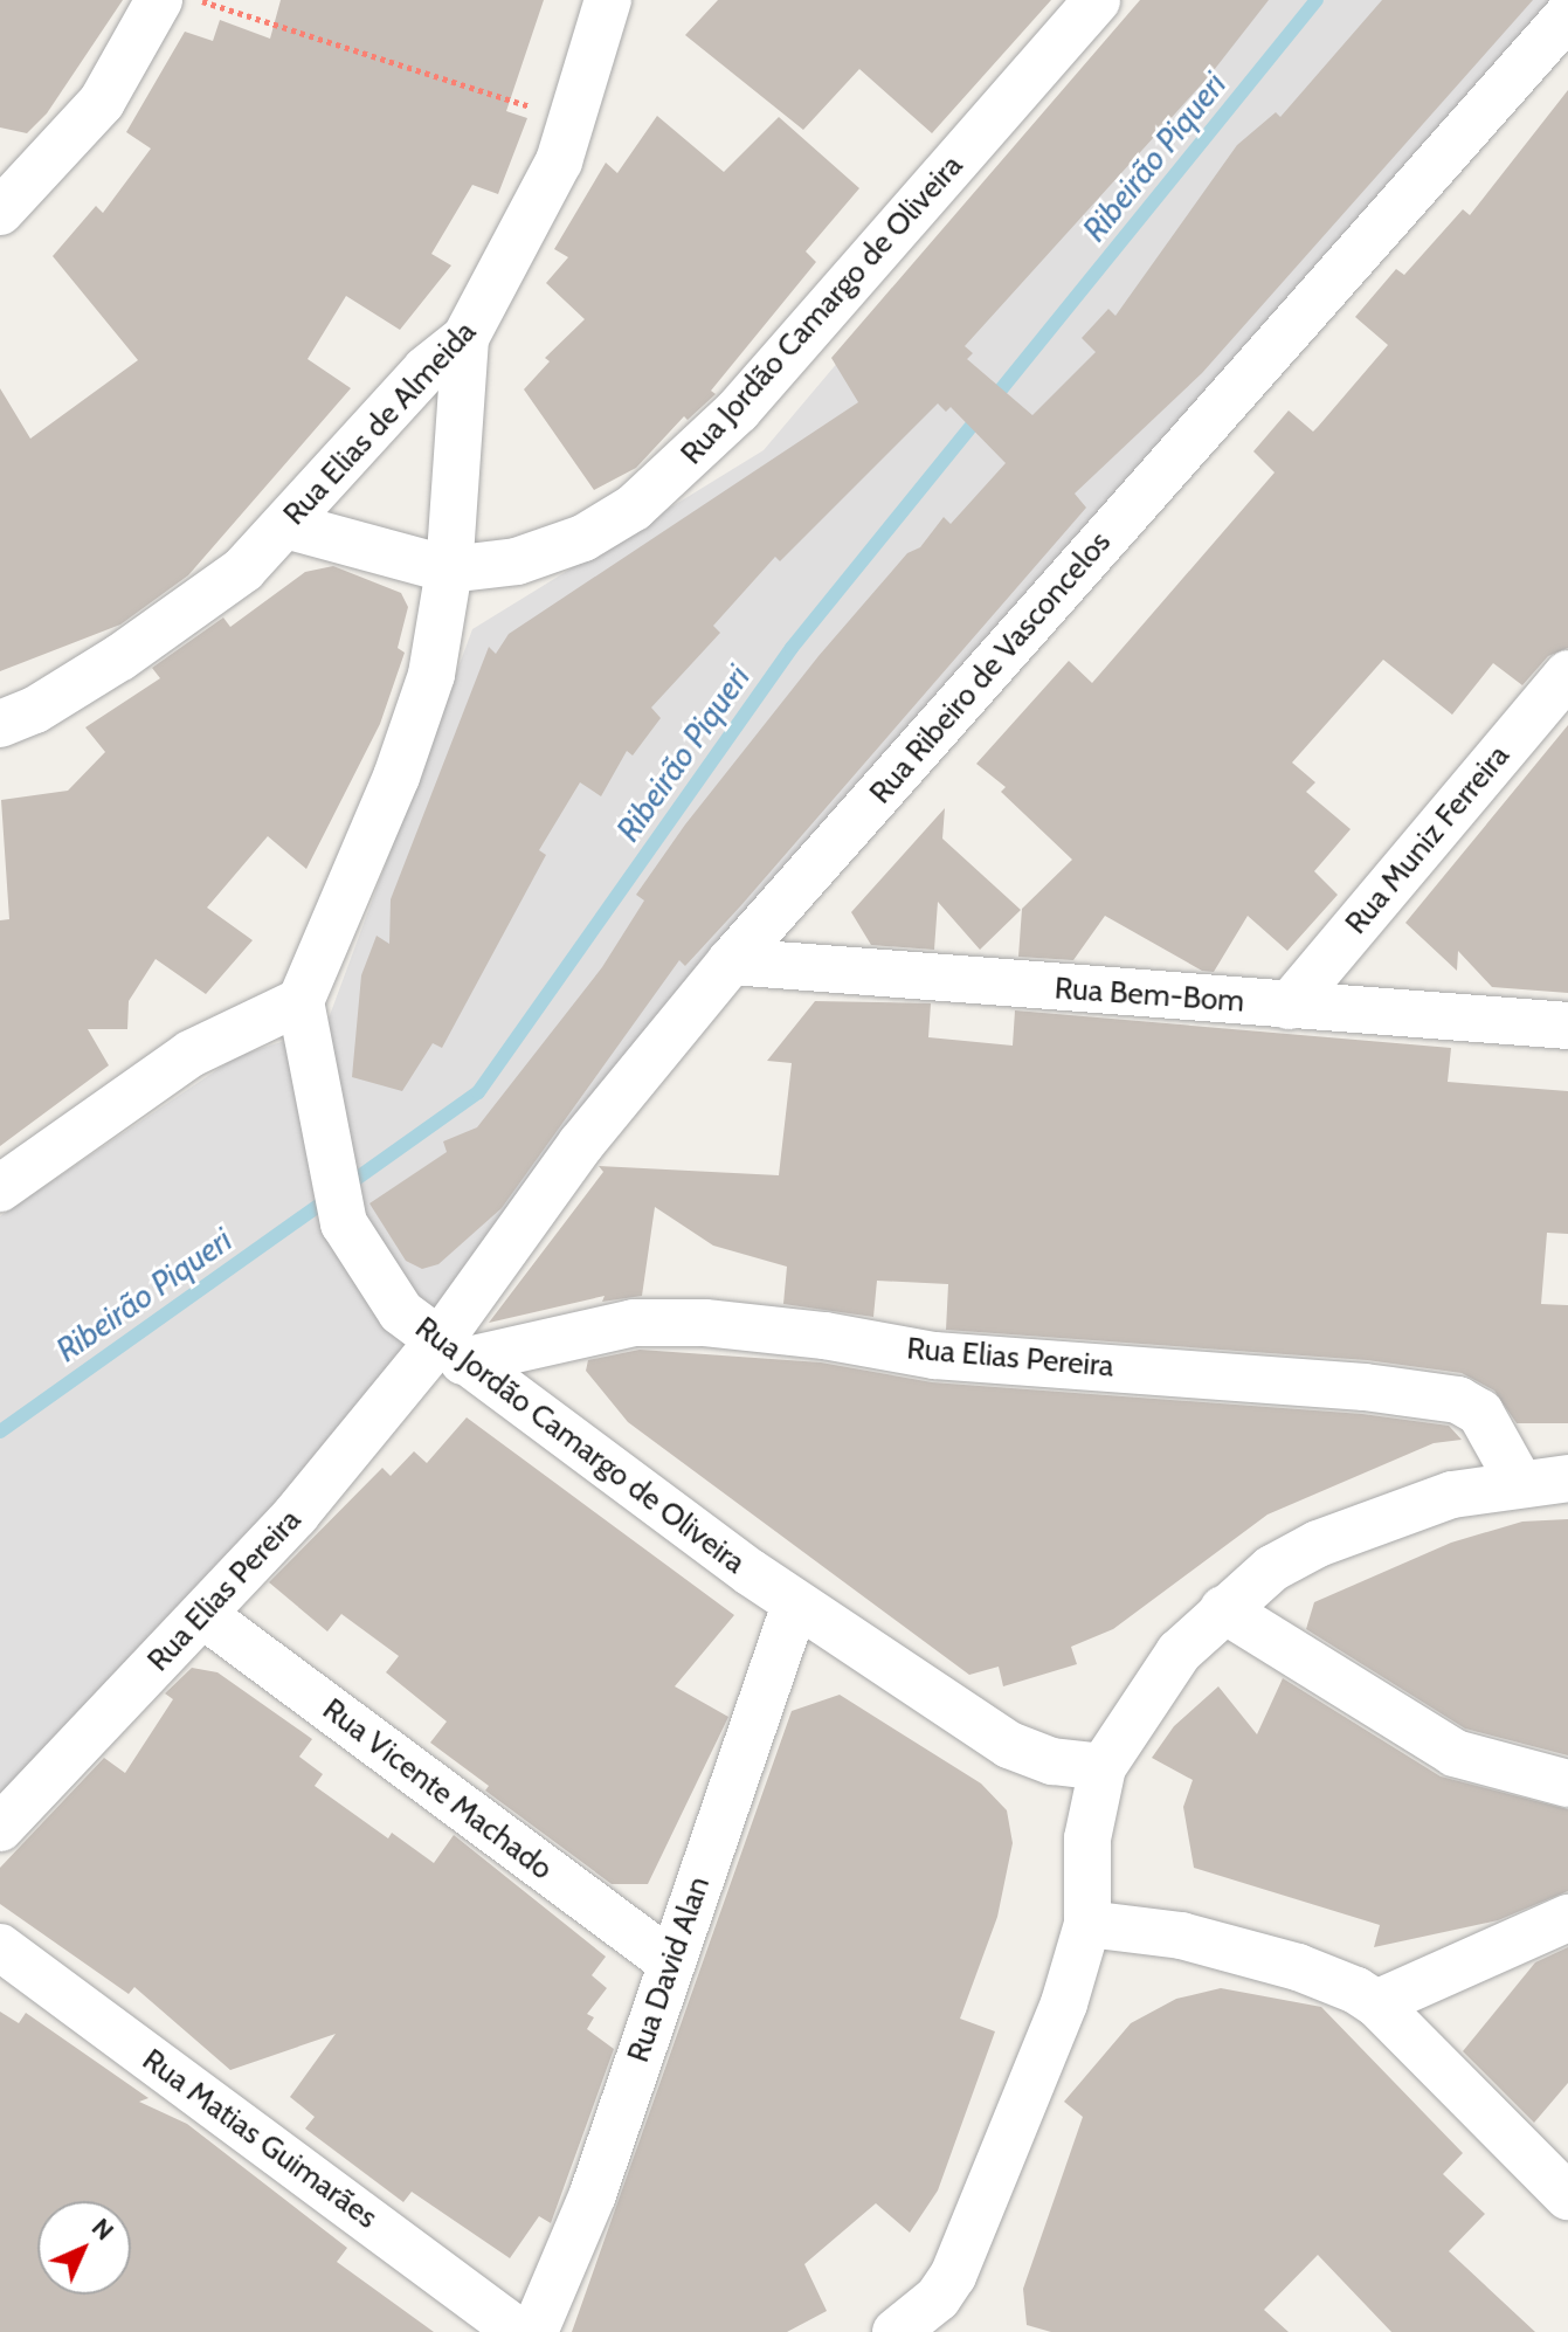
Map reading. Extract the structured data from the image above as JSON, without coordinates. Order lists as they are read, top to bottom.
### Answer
{
  "streets": {
    "street": [
      "Rua Jordão Camargo de Oliveira",
      "Rua Elias de Almeida",
      "Rua Ribeiro de Vasconcelos",
      "Rua Muniz Ferreira",
      "Rua Bem-Bom",
      "Rua Elias Pereira",
      "Rua Vicente Machado",
      "Rua David Alan",
      "Rua Matias Guimarães"
    ]
  },
  "crossings": [
    ["Rua Jordão Camargo de Oliveira", "Rua Elias de Almeida"],
    ["Rua Jordão Camargo de Oliveira", "Rua Ribeiro de Vasconcelos"],
    ["Rua Jordão Camargo de Oliveira", "Rua Elias Pereira"],
    ["Rua Jordão Camargo de Oliveira", "Rua David Alan"],
    ["Rua Ribeiro de Vasconcelos", "Rua Bem-Bom"],
    ["Rua Ribeiro de Vasconcelos", "Rua Elias Pereira"],
    ["Rua Muniz Ferreira", "Rua Bem-Bom"],
    ["Rua Elias Pereira", "Rua Vicente Machado"],
    ["Rua Vicente Machado", "Rua David Alan"]
  ],
  "water": ["Ribeirão Piqueri"],
  "north": "top right"
}
